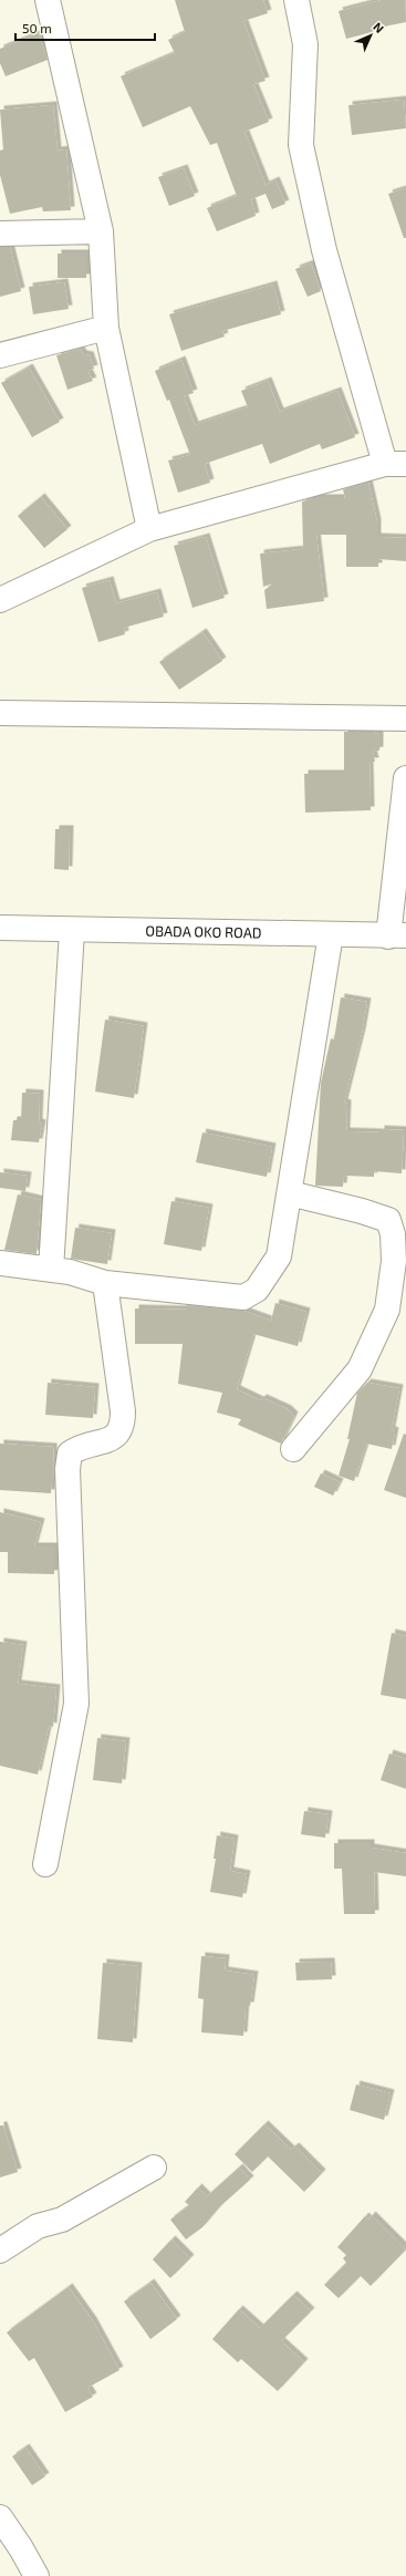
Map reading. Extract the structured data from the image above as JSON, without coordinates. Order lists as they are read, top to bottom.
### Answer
{
  "streets": {
    "street": ["OBADA OKO ROAD"]
  },
  "scale_bar": "50 m",
  "north": "top right"
}
